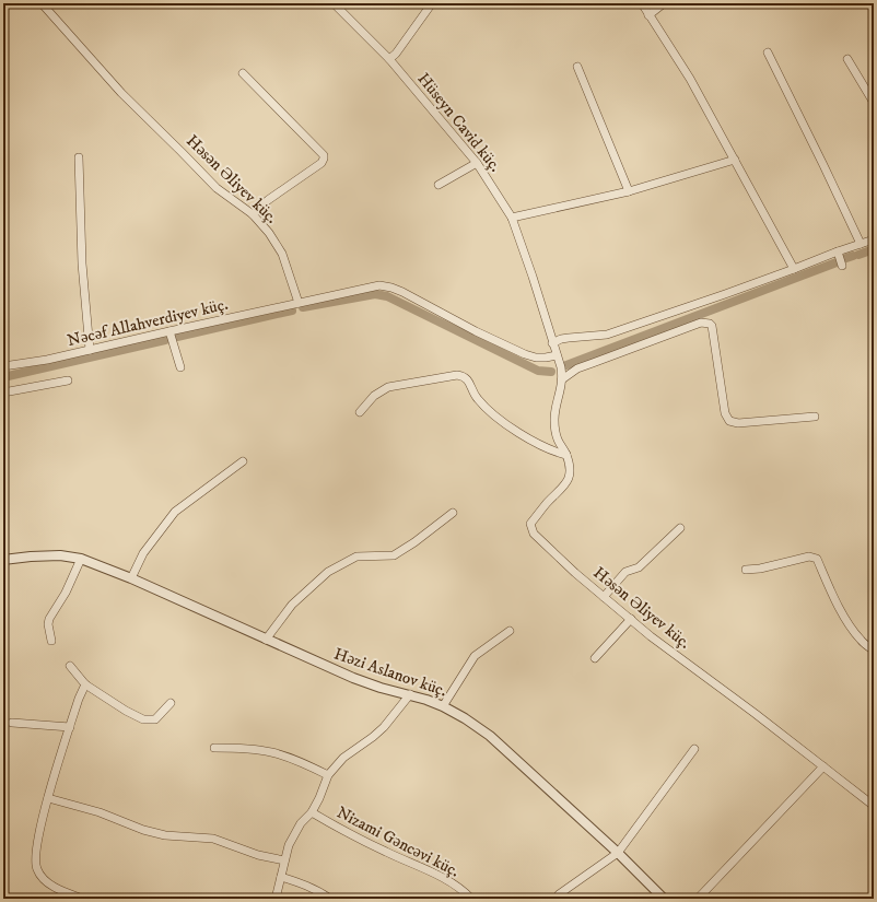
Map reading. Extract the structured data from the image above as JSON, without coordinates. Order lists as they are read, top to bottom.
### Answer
{
  "streets": {
    "street": [
      "Hüseyn Cavid küç.",
      "Həsən Əliyev küç.",
      "Nəcəf Allahverdiyev küç.",
      "Həzi Aslanov küç.",
      "Nizami Gəncəvi küç."
    ]
  },
  "crossings": [
    ["Hüseyn Cavid küç.", "Həsən Əliyev küç."],
    ["Həsən Əliyev küç.", "Nəcəf Allahverdiyev küç."]
  ]
}
